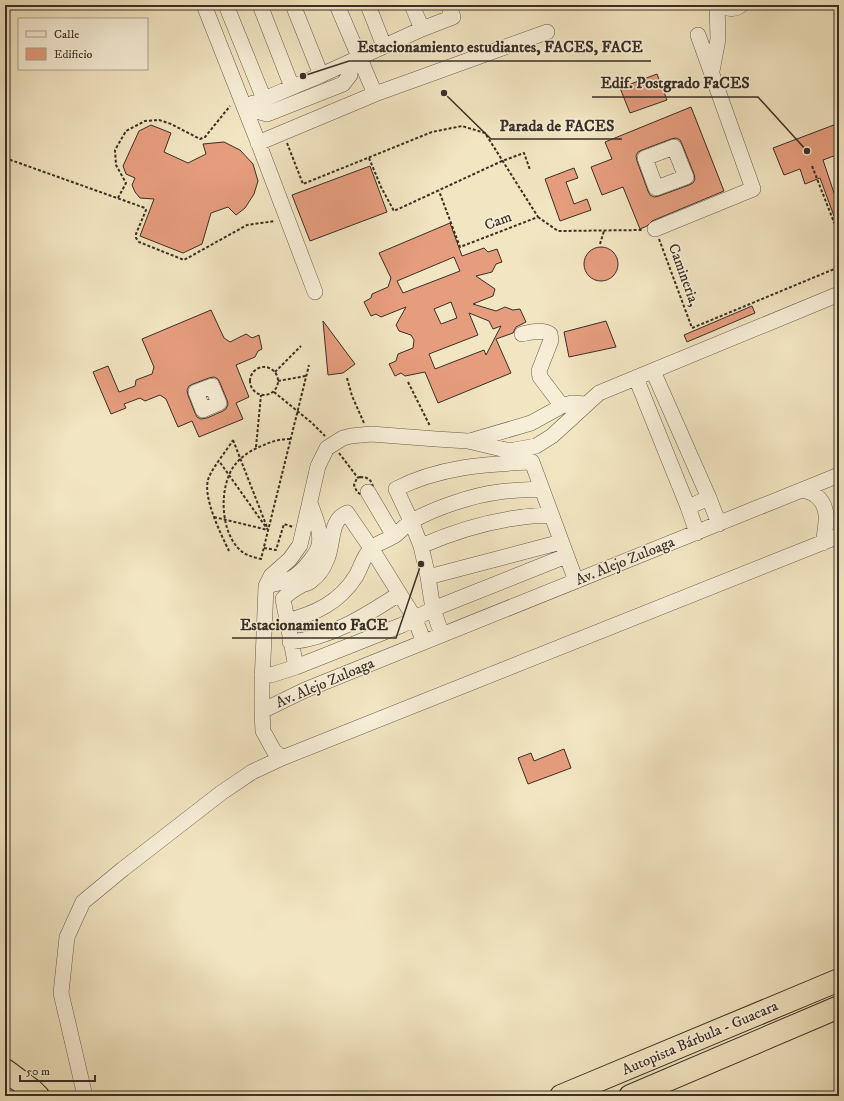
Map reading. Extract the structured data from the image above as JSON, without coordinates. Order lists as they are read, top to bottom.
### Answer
{
  "streets": {
    "highway": ["Autopista Bárbula - Guacara"],
    "street": ["Av. Alejo Zuloaga"],
    "path": ["Cam", "Camineria,"]
  },
  "places": [
    "Estacionamiento estudiantes, FACES, FACE",
    "Parada de FACES",
    "Edif. Postgrado FaCES",
    "Estacionamiento FaCE"
  ],
  "legend": ["Calle", "Edificio"],
  "scale_bar": "50 m"
}
